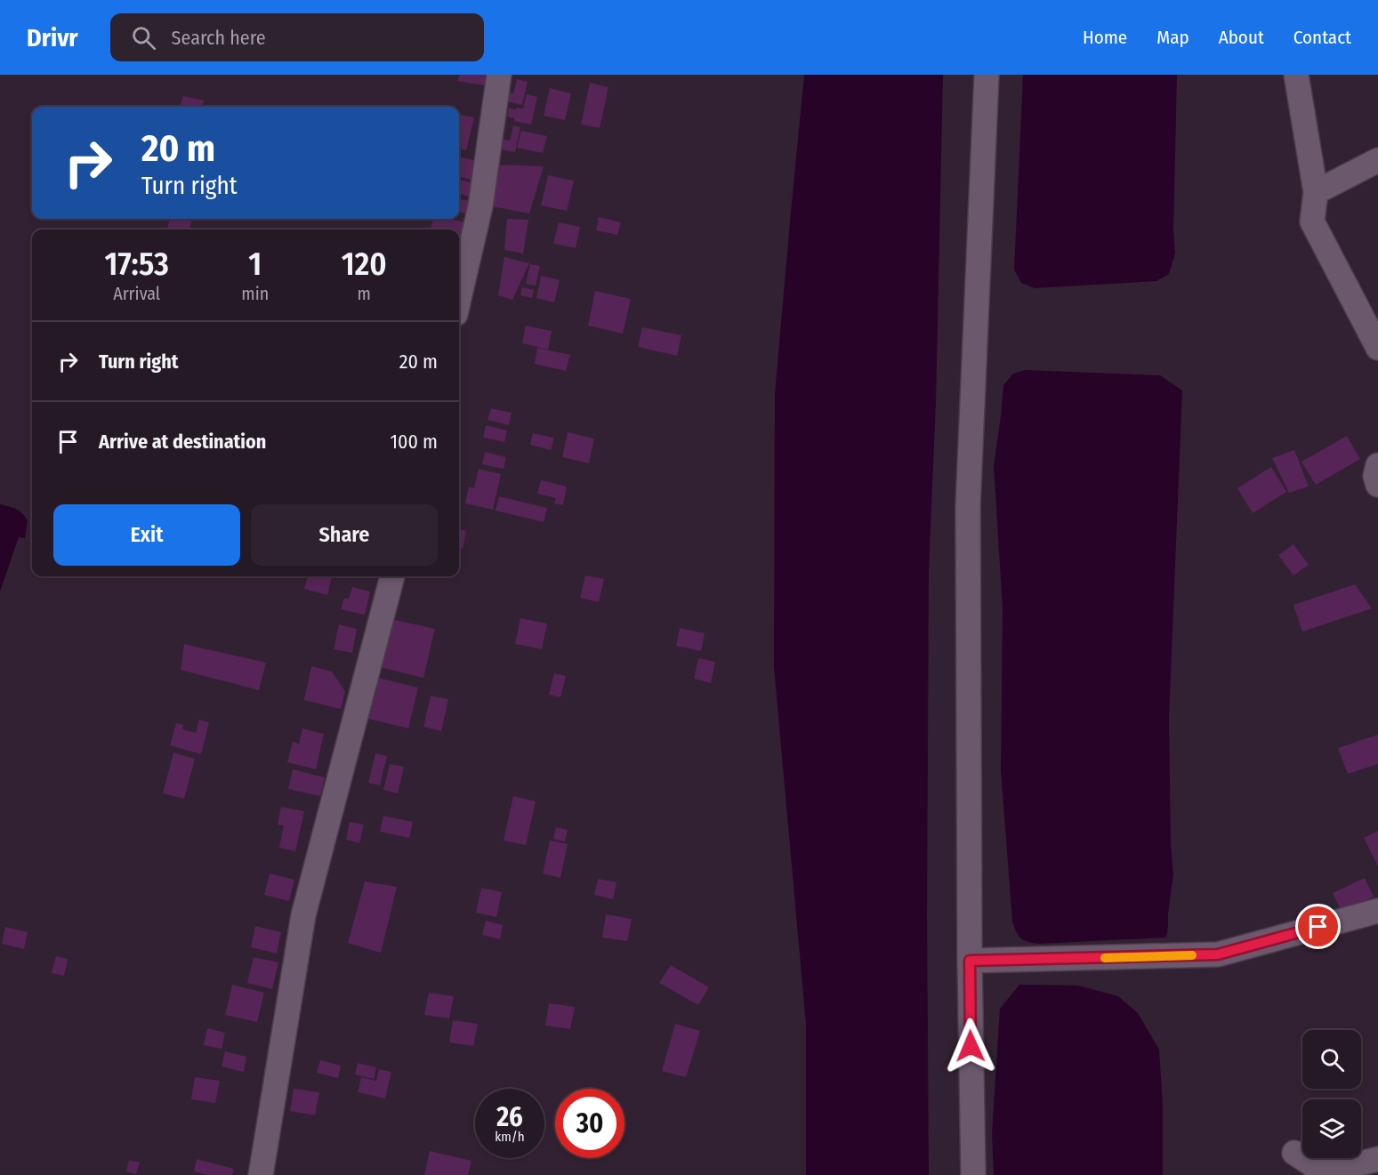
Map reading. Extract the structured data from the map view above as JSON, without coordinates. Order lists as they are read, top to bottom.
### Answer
{
  "page": {
    "header": "Drivr",
    "search": "Search here",
    "nav": [
      "Home",
      "Map",
      "About",
      "Contact"
    ],
    "turn": ["20 m", "Turn right"],
    "eta": [
      "17:53",
      "Arrival",
      "1",
      "min",
      "120",
      "m"
    ],
    "list": [
      {
        "name": "Turn right",
        "value": "20 m"
      },
      {
        "name": "Arrive at destination",
        "value": "100 m"
      }
    ],
    "buttons": ["Exit", "Share"],
    "speed": "26 km/h",
    "limit": "30"
  }
}
